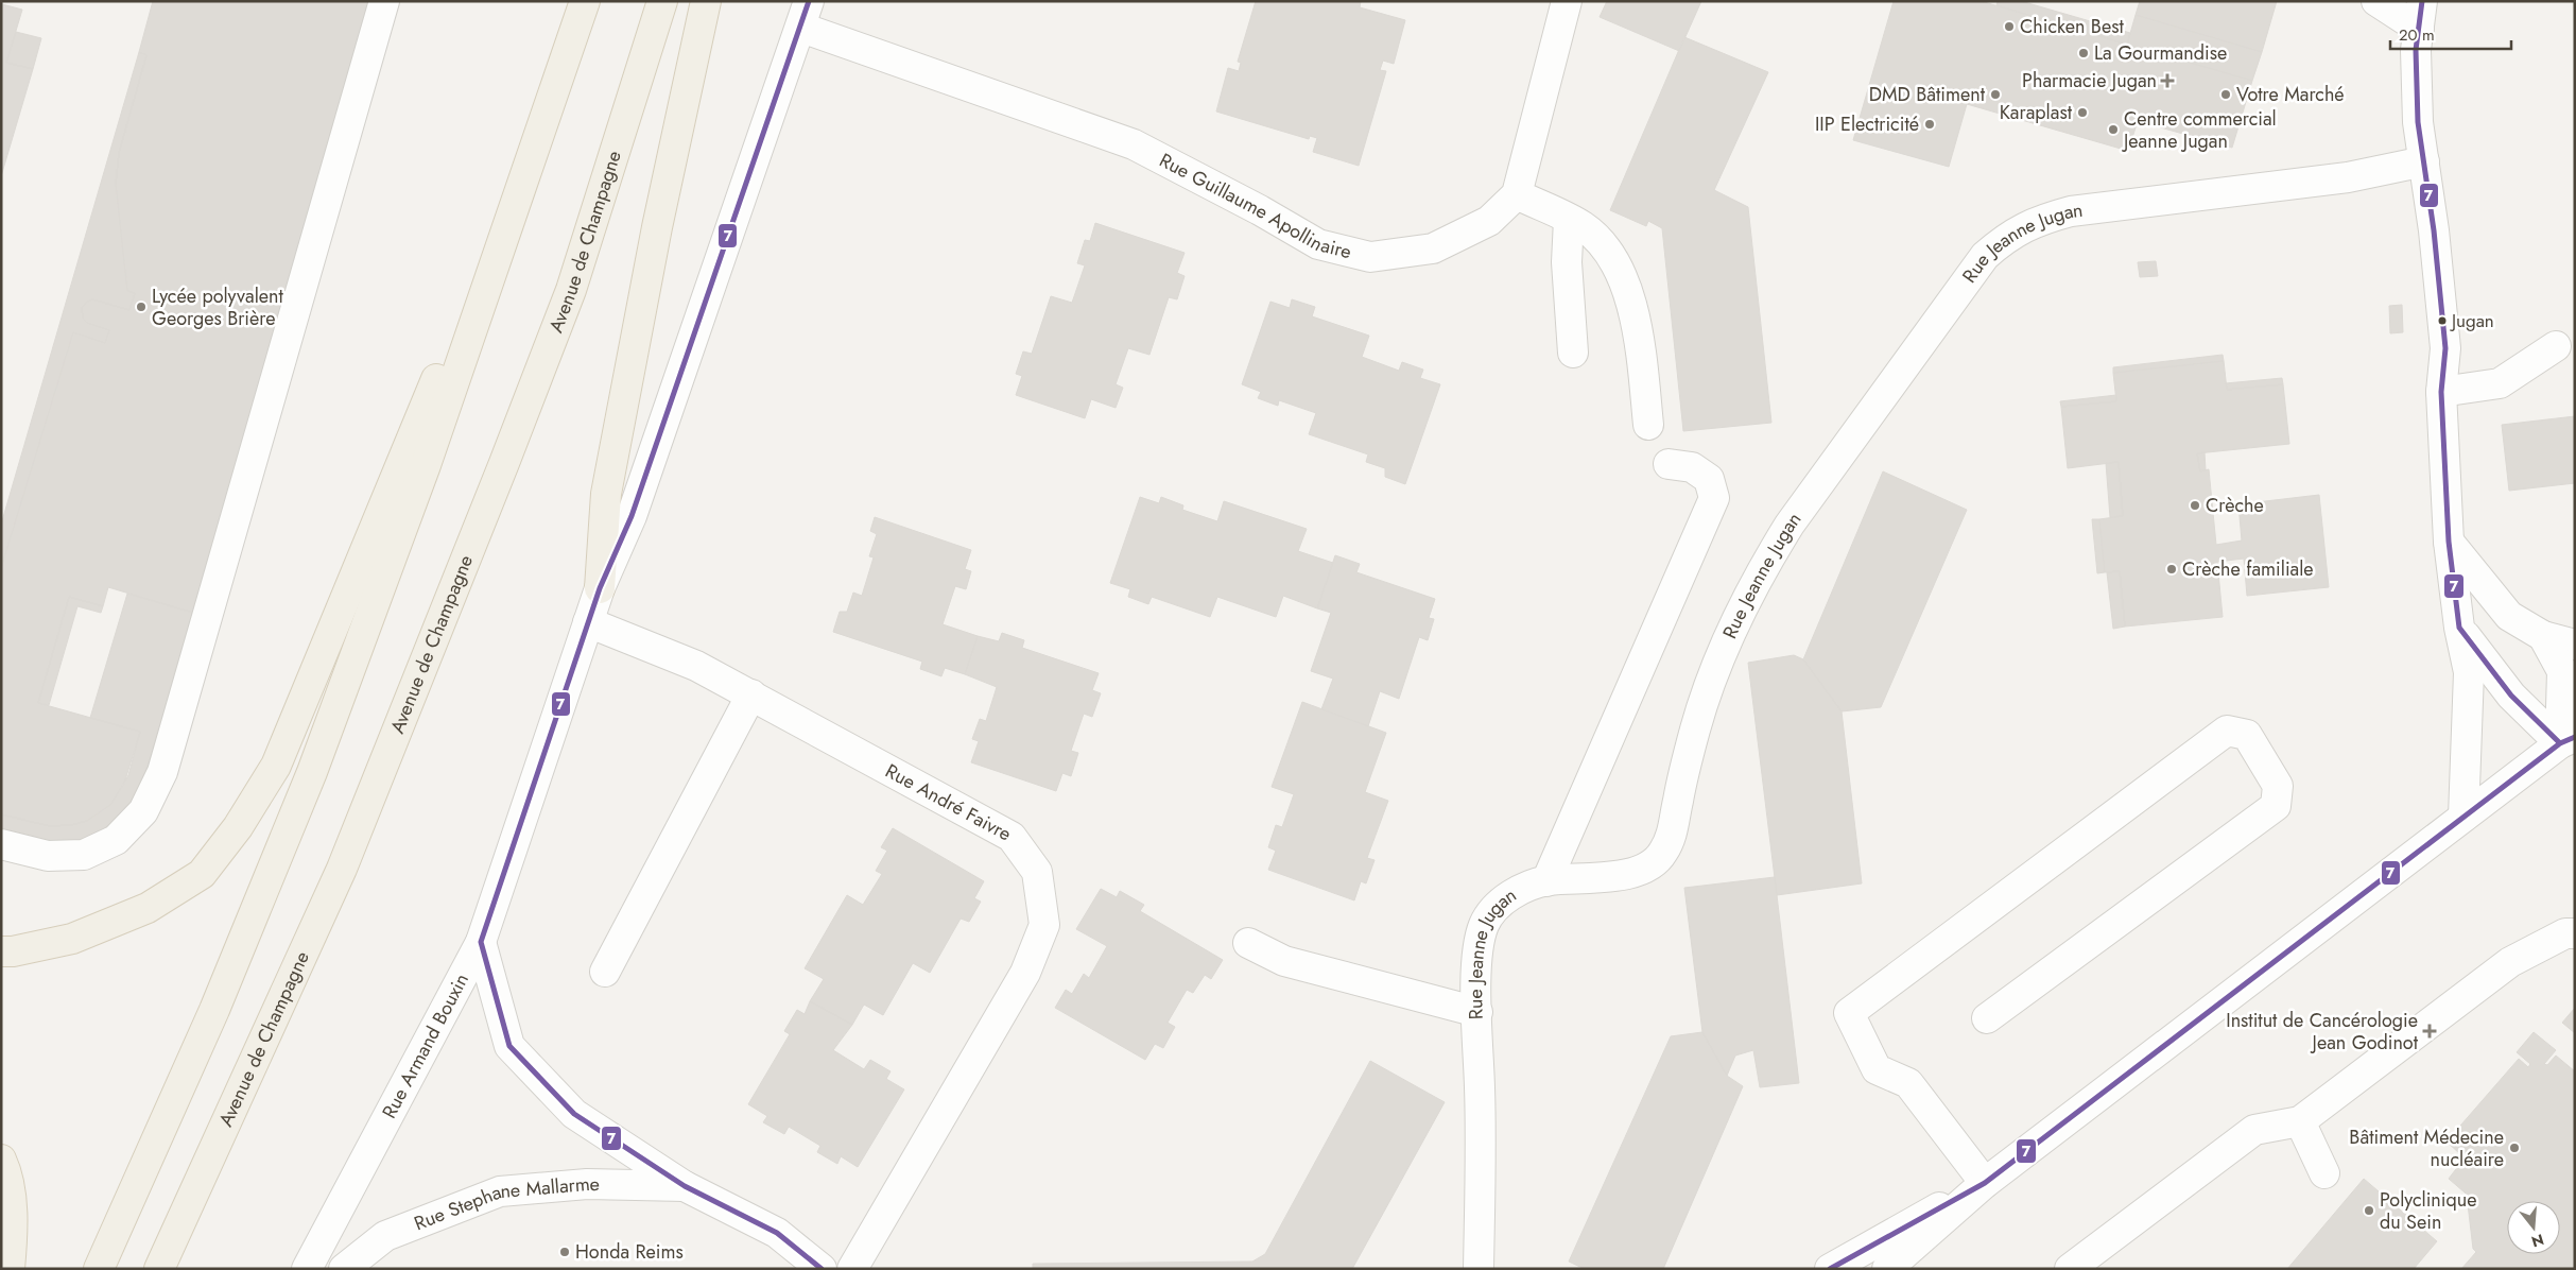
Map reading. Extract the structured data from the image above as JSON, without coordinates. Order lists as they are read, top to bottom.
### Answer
{
  "streets": {
    "main road": ["Avenue de Champagne"],
    "street": [
      "Rue Guillaume Apollinaire",
      "Rue Jeanne Jugan",
      "Rue André Faivre",
      "Rue Armand Bouxin",
      "Rue Stephane Mallarme"
    ]
  },
  "crossings": [
    ["Rue Guillaume Apollinaire", "Rue Armand Bouxin"],
    ["Rue André Faivre", "Rue Armand Bouxin"],
    ["Rue Armand Bouxin", "Rue Stephane Mallarme"]
  ],
  "places": {
    "other": [
      "Chicken Best",
      "La Gourmandise",
      "DMD Bâtiment",
      "Votre Marché",
      "Karaplast",
      "IIP Electricité",
      "Centre commercial Jeanne Jugan",
      "Lycée polyvalent Georges Brière",
      "Jugan",
      "Crèche",
      "Crèche familiale",
      "Bâtiment Médecine nucléaire",
      "Polyclinique du Sein",
      "Honda Reims"
    ],
    "health": ["Pharmacie Jugan", "Institut de Cancérologie Jean Godinot"]
  },
  "lines": ["transit line 7"],
  "scale_bar": "20 m",
  "north": "bottom"
}
